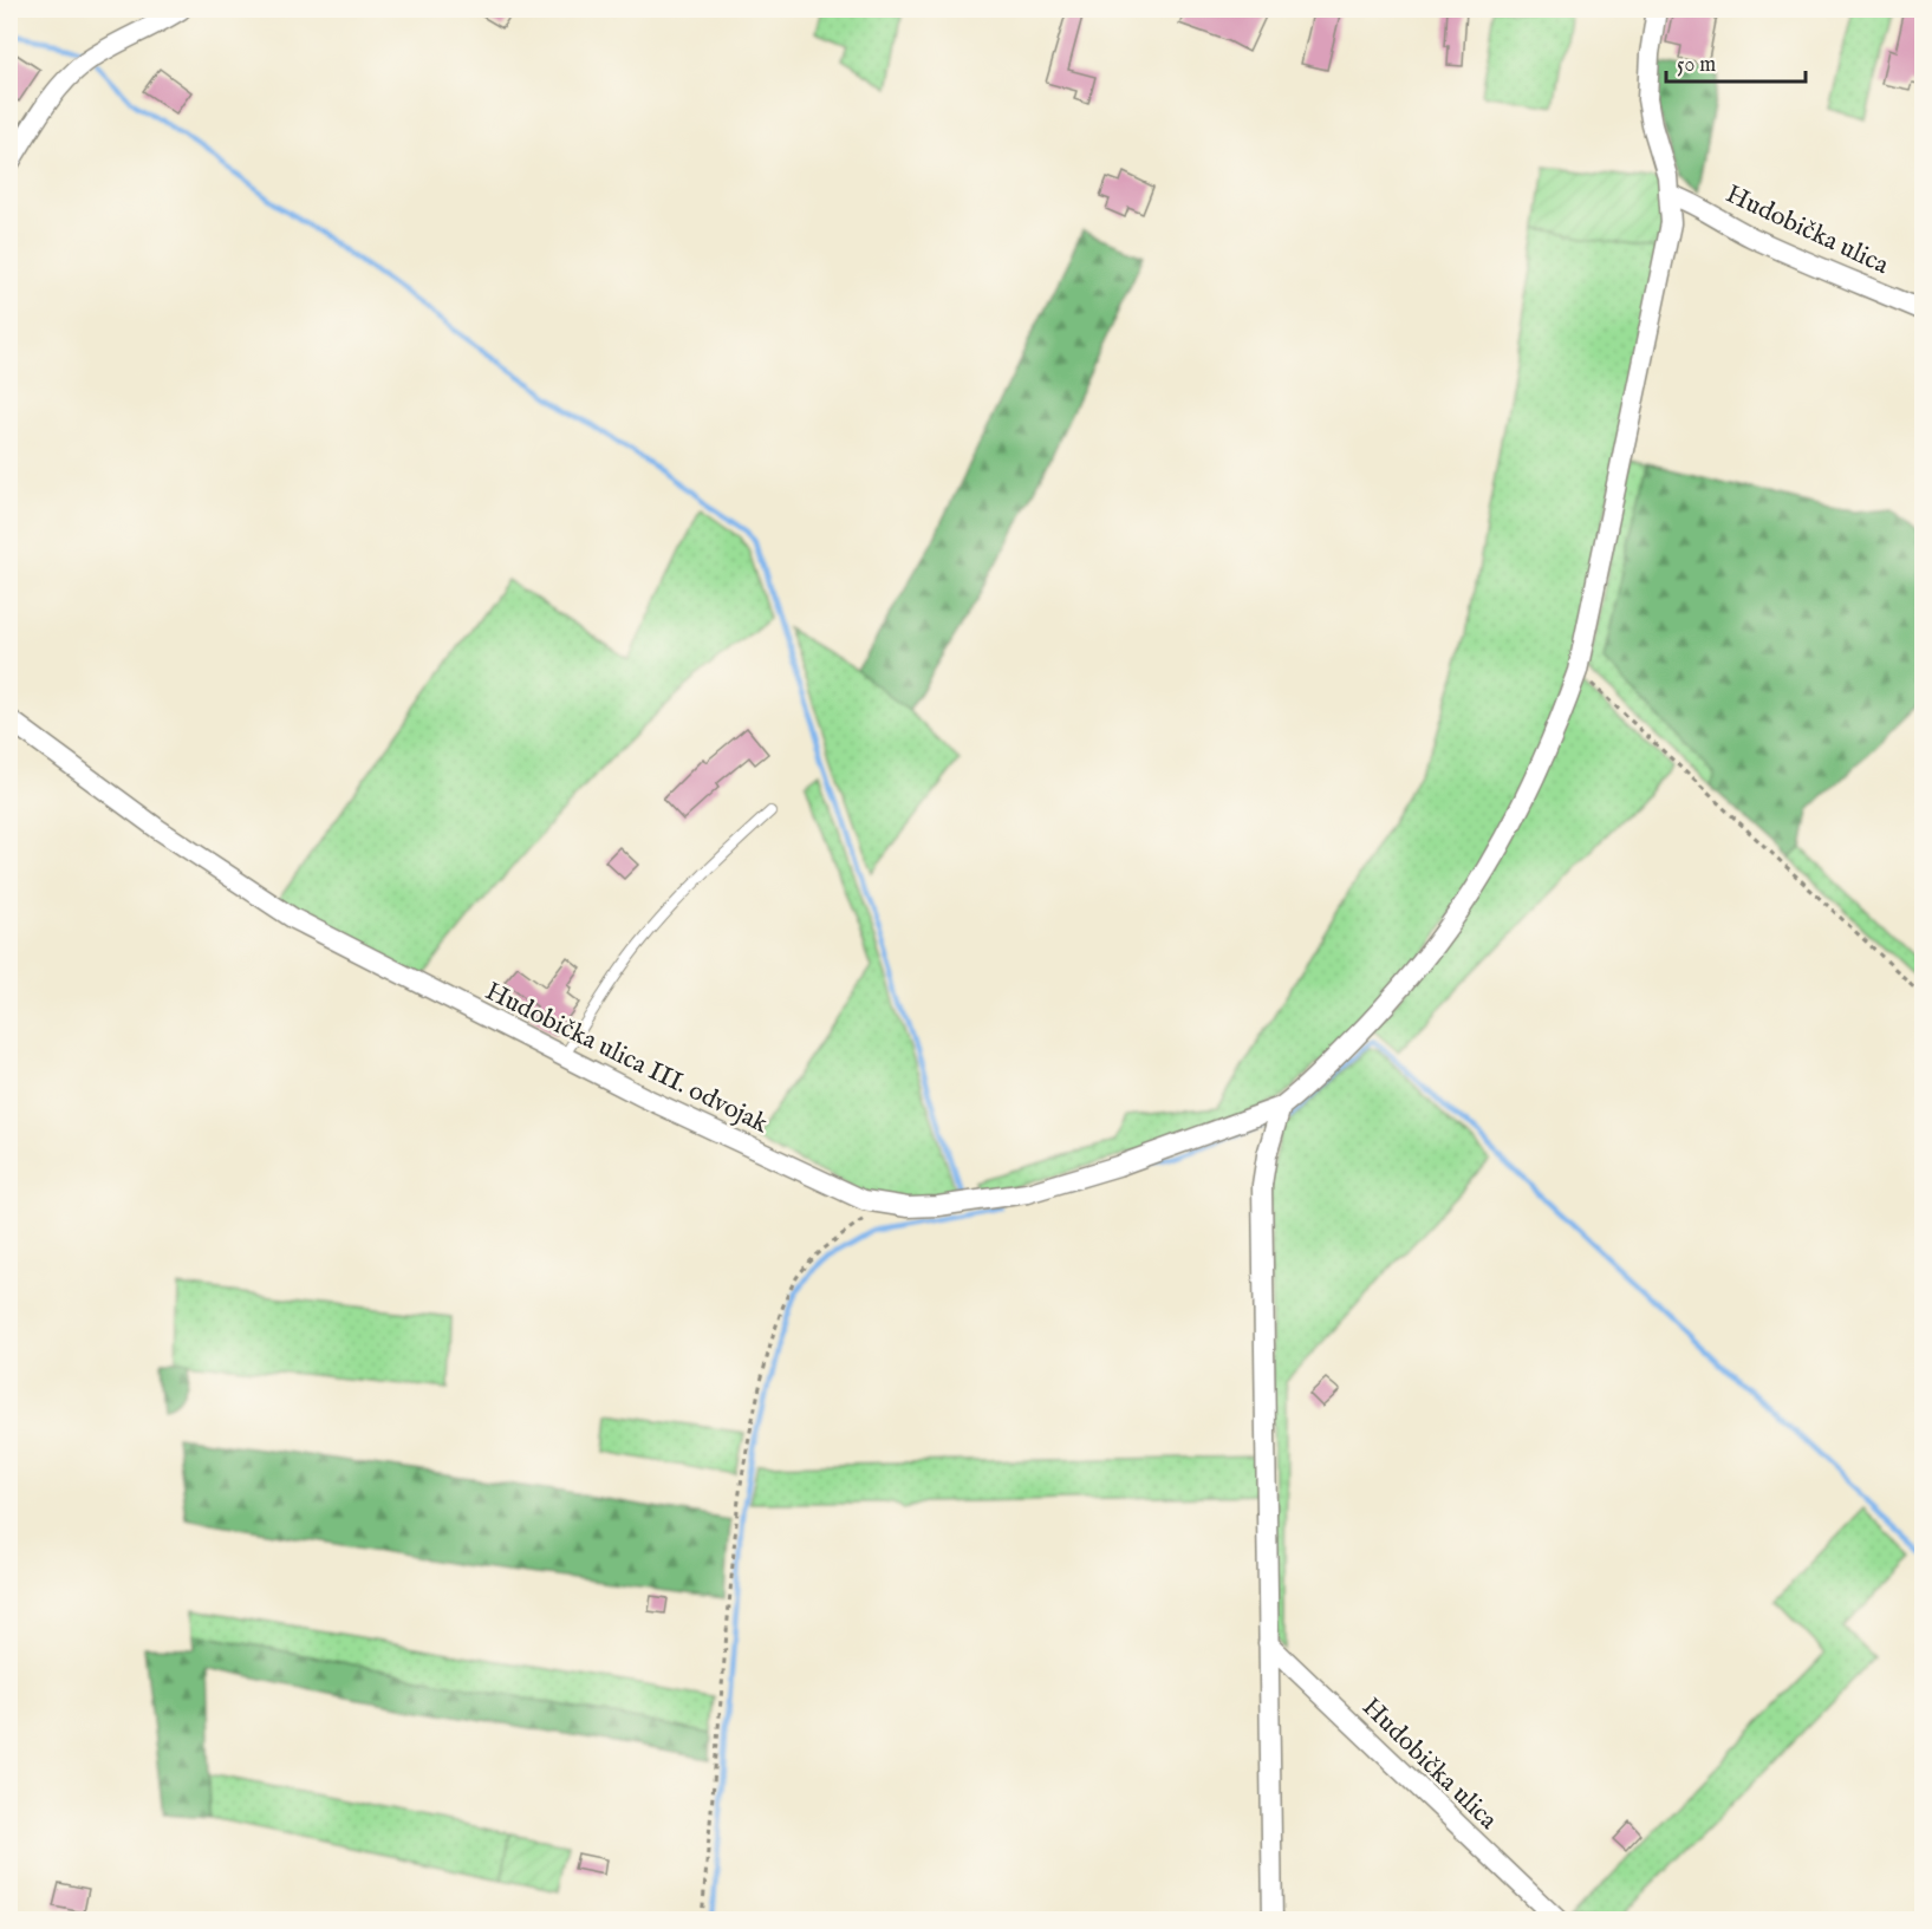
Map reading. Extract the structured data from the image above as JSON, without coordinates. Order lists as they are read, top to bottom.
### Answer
{
  "streets": {
    "street": ["Hudobička ulica", "Hudobička ulica III. odvojak"]
  },
  "crossings": [
    ["Hudobička ulica", "Hudobička ulica III. odvojak"]
  ],
  "scale_bar": "50 m"
}
